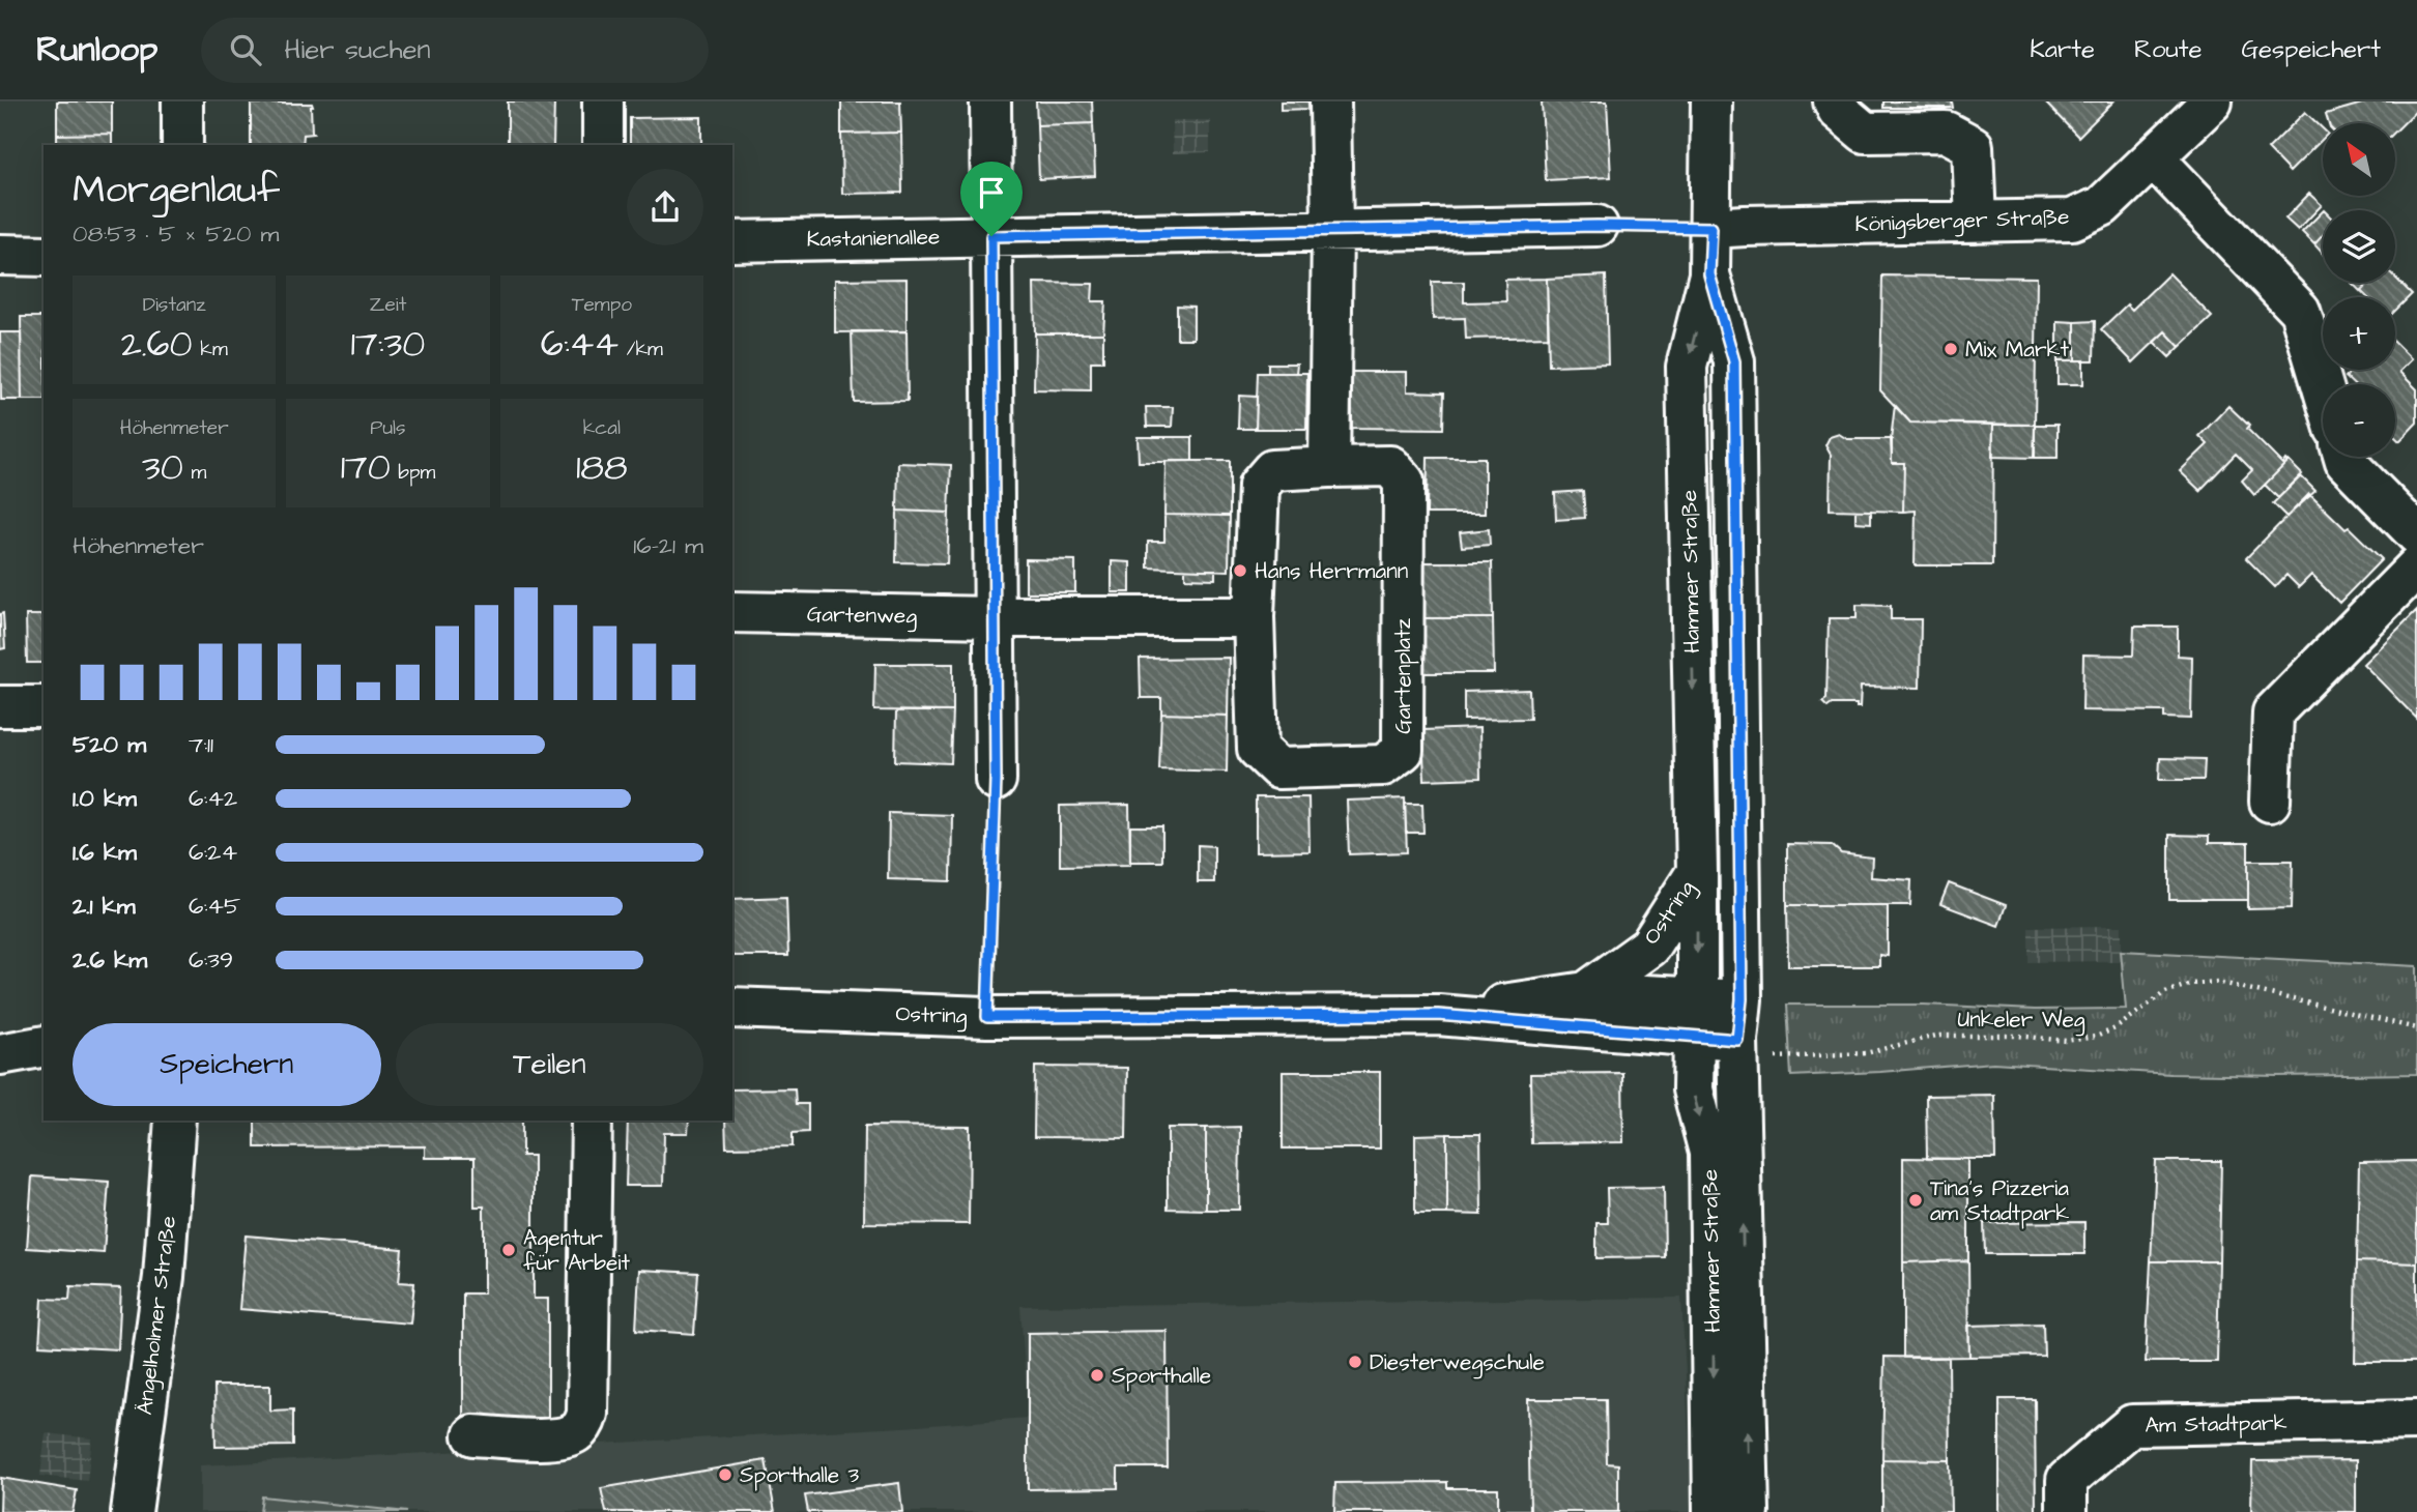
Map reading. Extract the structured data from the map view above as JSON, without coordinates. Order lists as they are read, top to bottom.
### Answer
{
  "streets": {
    "street": [
      "Königsberger Straße",
      "Kastanienallee",
      "Hammer Straße",
      "Gartenweg",
      "Gartenplatz",
      "Ostring",
      "Ängelholmer Straße",
      "Am Stadtpark"
    ],
    "path": ["Unkeler Weg"]
  },
  "crossings": [
    ["Königsberger Straße", "Hammer Straße"],
    ["Hammer Straße", "Ostring"],
    ["Hammer Straße", "Unkeler Weg"]
  ],
  "places": [
    "Mix Markt",
    "Hans Herrmann",
    "Tina's Pizzeria am Stadtpark",
    "Agentur für Arbeit",
    "Diesterwegschule",
    "Sporthalle",
    "Sporthalle 3"
  ],
  "north": "top left",
  "page": {
    "header": "Runloop",
    "search": "Hier suchen",
    "nav": ["Karte", "Route", "Gespeichert"],
    "map_buttons": ["+", "−"],
    "heading": ["Morgenlauf", "08:53 · 5 × 520 m"],
    "stats": [
      ["Distanz", "2.60 km"],
      ["Zeit", "17:30"],
      ["Tempo", "6:44 /km"],
      ["Höhenmeter", "30 m"],
      ["Puls", "170 bpm"],
      ["kcal", "188"]
    ],
    "chart": ["Höhenmeter", "16–21 m"],
    "list": [
      {
        "name": "520 m",
        "note": "7:11"
      },
      {
        "name": "1.0 km",
        "note": "6:42"
      },
      {
        "name": "1.6 km",
        "note": "6:24"
      },
      {
        "name": "2.1 km",
        "note": "6:45"
      },
      {
        "name": "2.6 km",
        "note": "6:39"
      }
    ],
    "buttons": ["Speichern", "Teilen"]
  }
}
